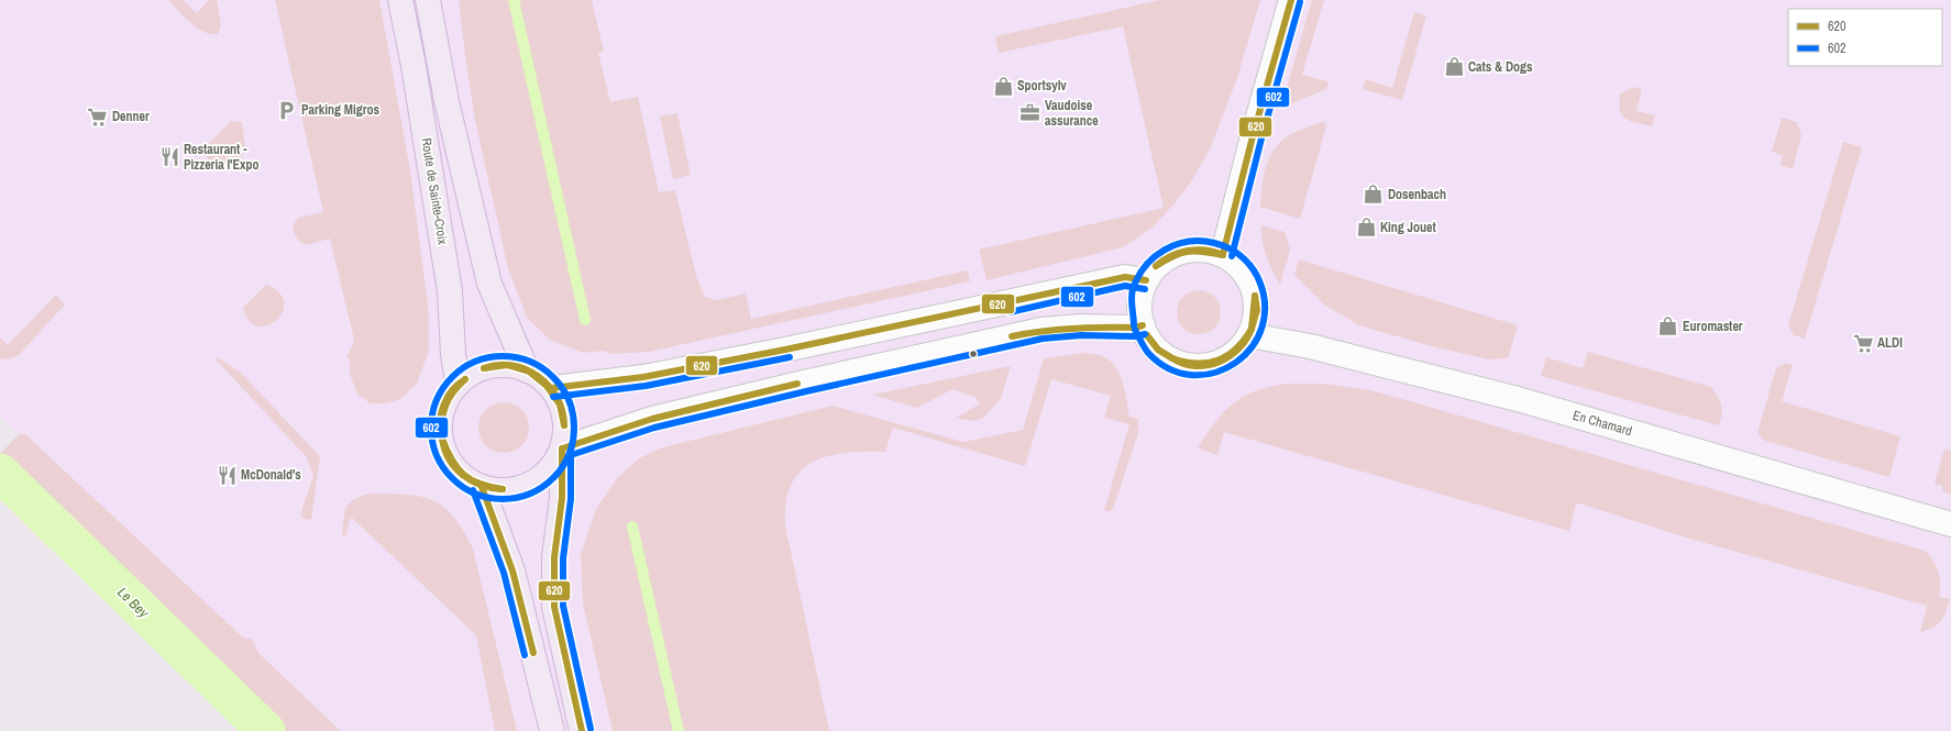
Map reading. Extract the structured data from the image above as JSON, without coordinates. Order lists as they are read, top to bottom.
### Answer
{
  "streets": {
    "main road": ["Route de Sainte-Croix"],
    "street": ["En Chamard"]
  },
  "water": ["Le Bey"],
  "places": {
    "shop": [
      "Cats & Dogs",
      "Sportsylv",
      "Dosenbach",
      "King Jouet",
      "Euromaster"
    ],
    "parking": ["Parking Migros"],
    "office": ["Vaudoise assurance"],
    "supermarket": ["Denner", "ALDI"],
    "restaurant": ["Restaurant - Pizzeria l'Expo", "McDonald's"]
  },
  "lines": ["transit line 620", "transit line 602"],
  "legend": ["620", "602"]
}
